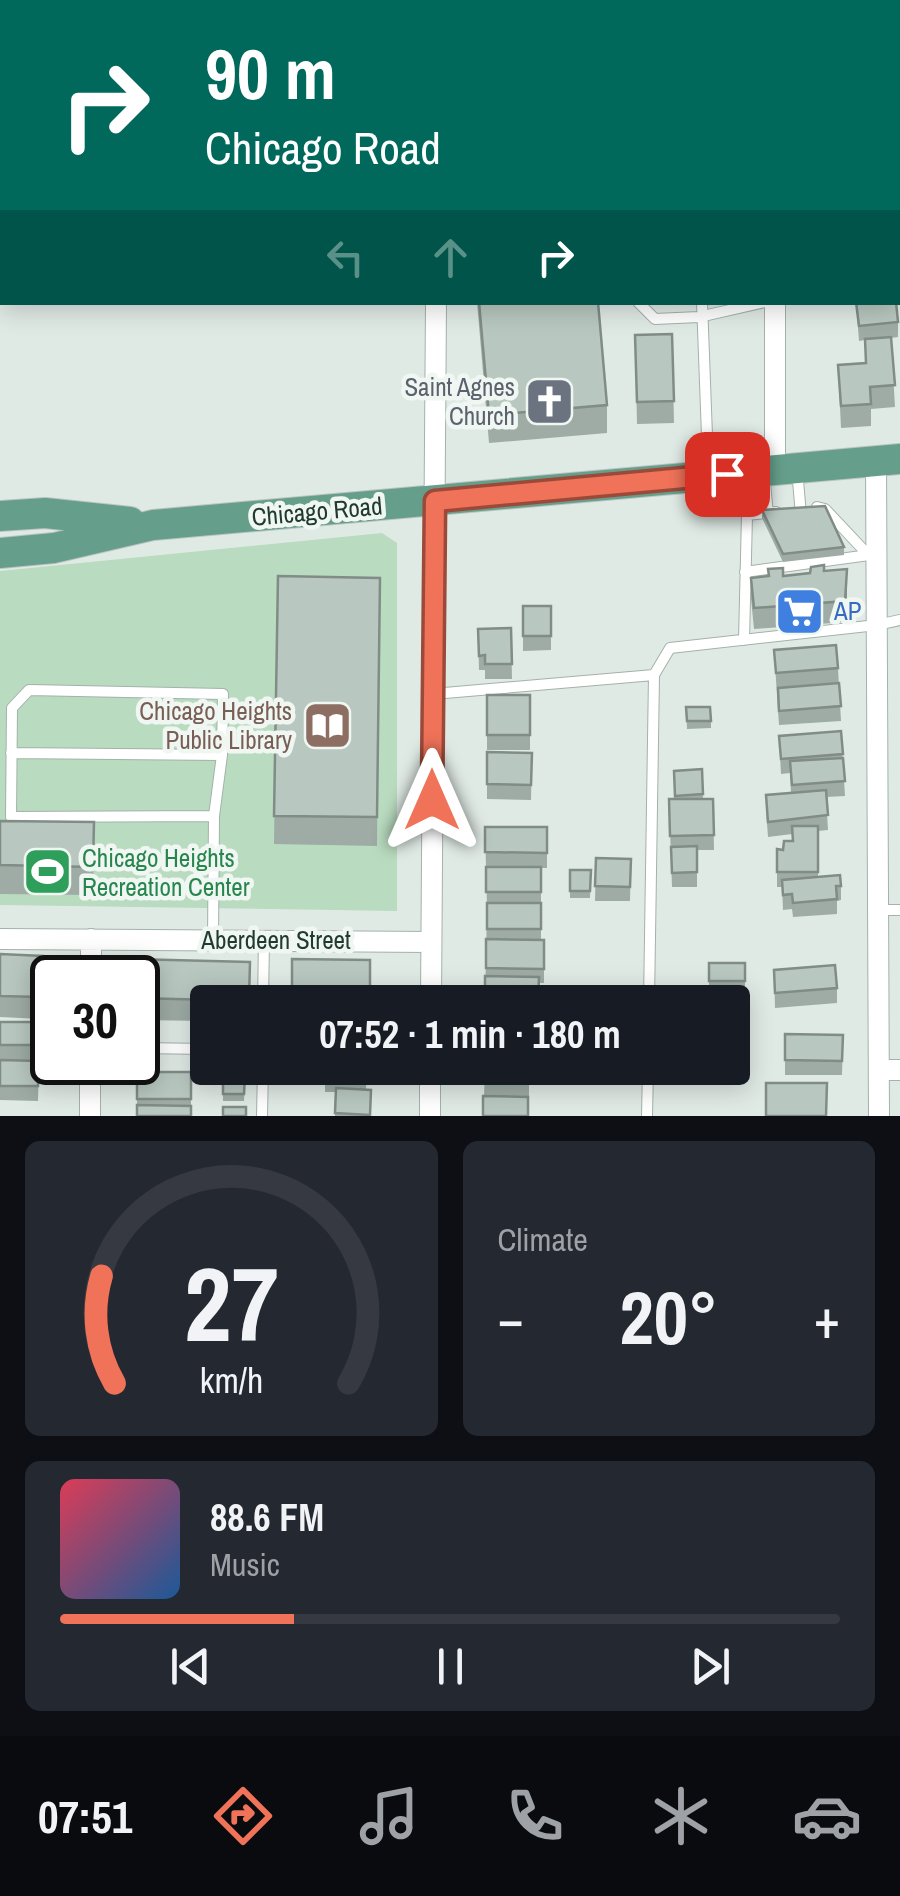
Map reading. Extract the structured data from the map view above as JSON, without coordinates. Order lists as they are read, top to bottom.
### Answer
{
  "streets": {
    "main road": ["Chicago Road"],
    "street": ["Aberdeen Street"]
  },
  "places": {
    "church": ["Saint Agnes Church"],
    "supermarket": ["AP"],
    "library": ["Chicago Heights Public Library"],
    "sports": ["Chicago Heights Recreation Center"]
  },
  "page": {
    "turn": ["90 m", "Chicago Road"],
    "limit": "30",
    "trip": "07:52 · 1 min · 180 m",
    "tile": "Climate",
    "heat": ["−", "20°", "+"],
    "song": ["88.6 FM", "Music"],
    "tabs": "07:51",
    "gauge": ["27", "km/h"]
  }
}
